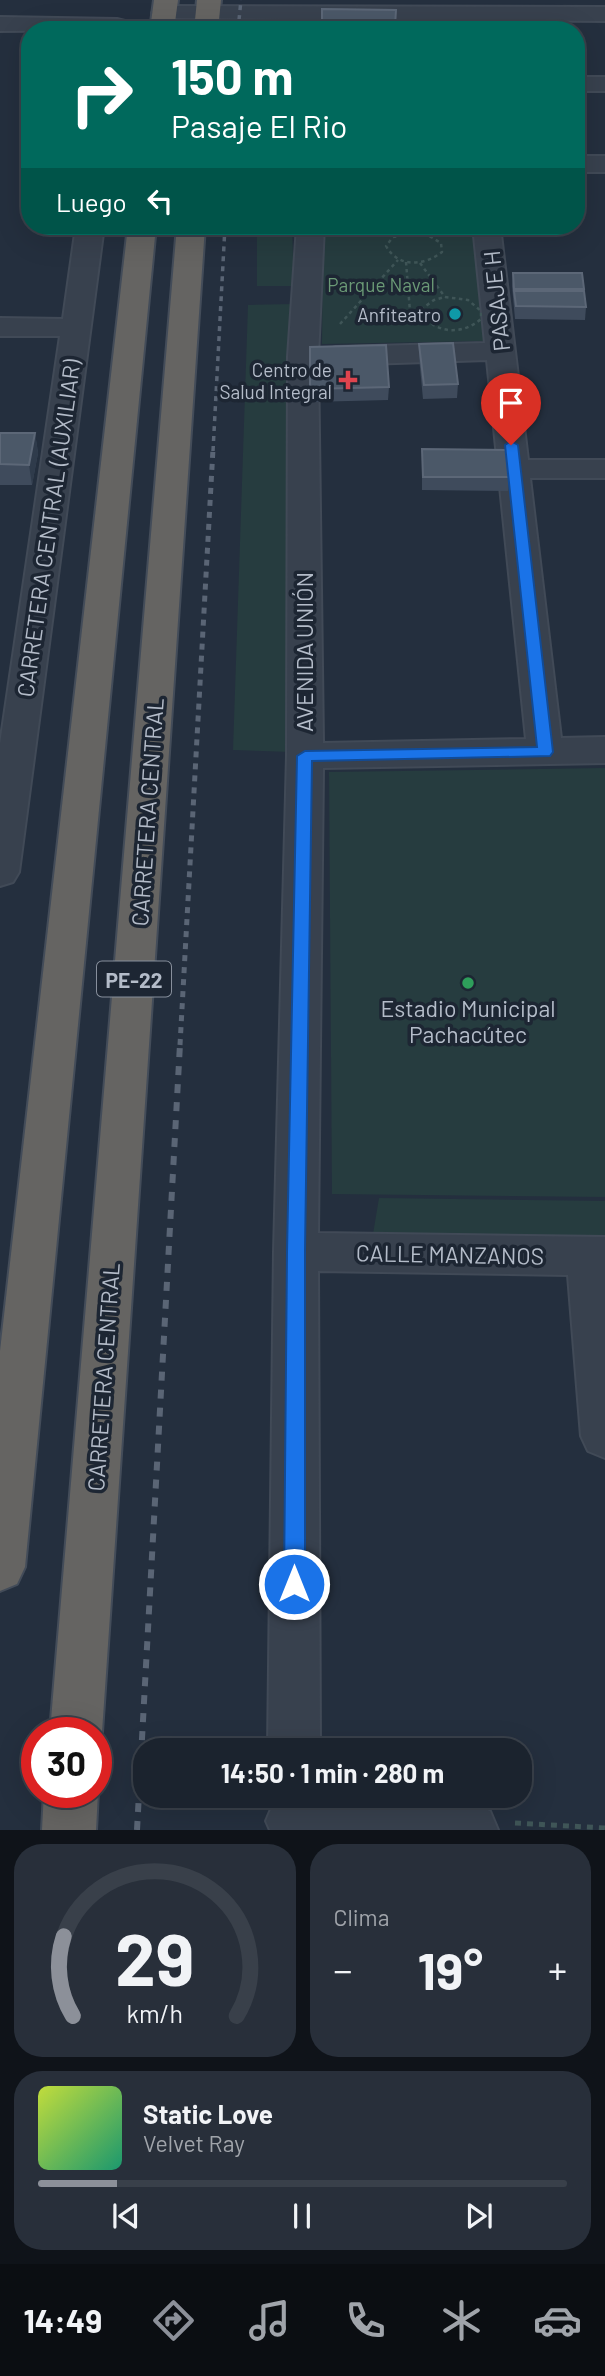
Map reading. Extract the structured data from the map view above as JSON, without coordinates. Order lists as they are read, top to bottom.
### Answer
{
  "streets": {
    "highway": ["CARRETERA CENTRAL", "PE-22"],
    "street": [
      "PASAJE H",
      "CARRETERA CENTRAL (AUXILIAR)",
      "AVENIDA UNIÓN",
      "CALLE MANZANOS"
    ]
  },
  "crossings": [
    ["AVENIDA UNIÓN", "CALLE MANZANOS"]
  ],
  "parks": ["Parque Naval"],
  "places": {
    "other": ["Anfiteatro", "Estadio Municipal Pachacútec"],
    "health": ["Centro de Salud Integral"]
  },
  "page": {
    "turn": ["150 m", "Pasaje El Rio"],
    "then": "Luego",
    "limit": "30",
    "trip": "14:50 · 1 min · 280 m",
    "tile": "Clima",
    "heat": ["−", "19°", "+"],
    "song": ["Static Love", "Velvet Ray"],
    "tabs": "14:49",
    "gauge": ["29", "km/h"]
  }
}
